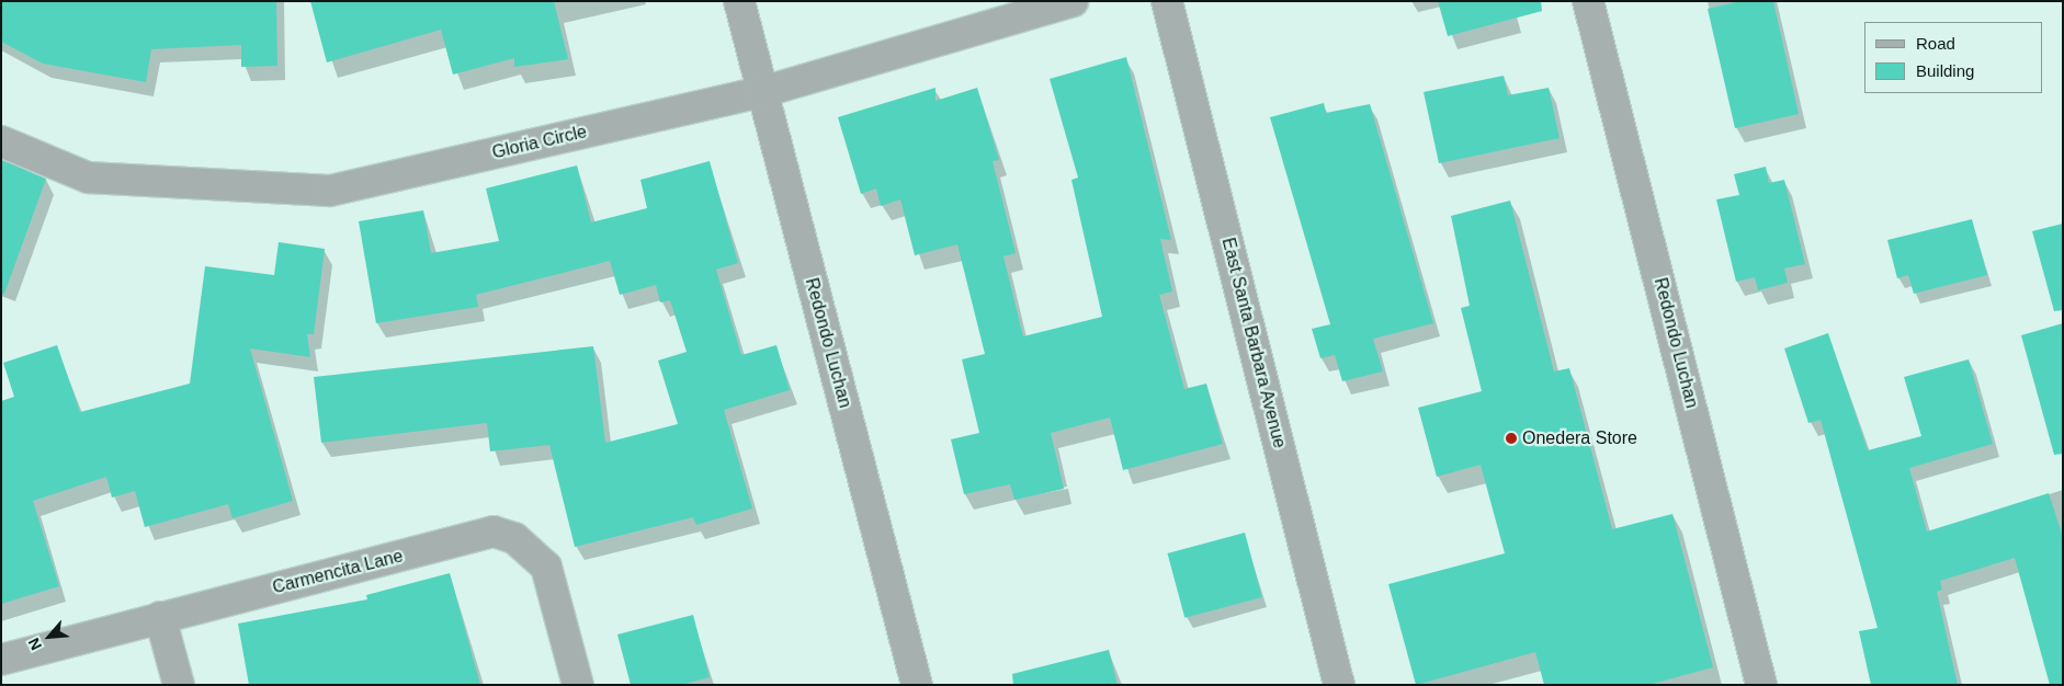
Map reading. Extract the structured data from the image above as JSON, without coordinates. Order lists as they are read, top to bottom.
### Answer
{
  "streets": {
    "street": [
      "Gloria Circle",
      "Redondo Luchan",
      "East Santa Barbara Avenue",
      "Carmencita Lane"
    ]
  },
  "crossings": [
    ["Gloria Circle", "Redondo Luchan"]
  ],
  "places": ["Onedera Store"],
  "legend": ["Road", "Building"],
  "north": "bottom left"
}
